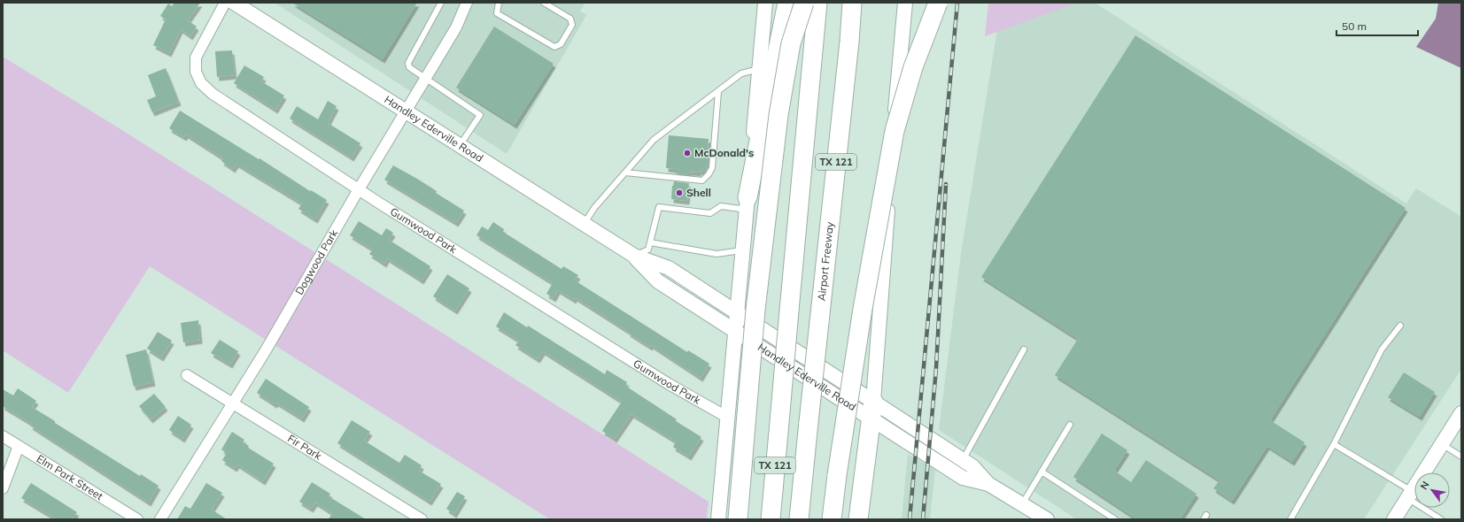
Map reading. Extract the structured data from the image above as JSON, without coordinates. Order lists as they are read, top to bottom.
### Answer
{
  "streets": {
    "highway": ["TX 121", "Airport Freeway"],
    "main road": ["Handley Ederville Road"],
    "street": [
      "Gumwood Park",
      "Dogwood Park",
      "Fir Park",
      "Elm Park Street"
    ]
  },
  "crossings": [
    ["Handley Ederville Road", "Dogwood Park"],
    ["Gumwood Park", "Dogwood Park"],
    ["Dogwood Park", "Fir Park"]
  ],
  "places": ["McDonald's", "Shell"],
  "scale_bar": "50 m",
  "north": "top left"
}
